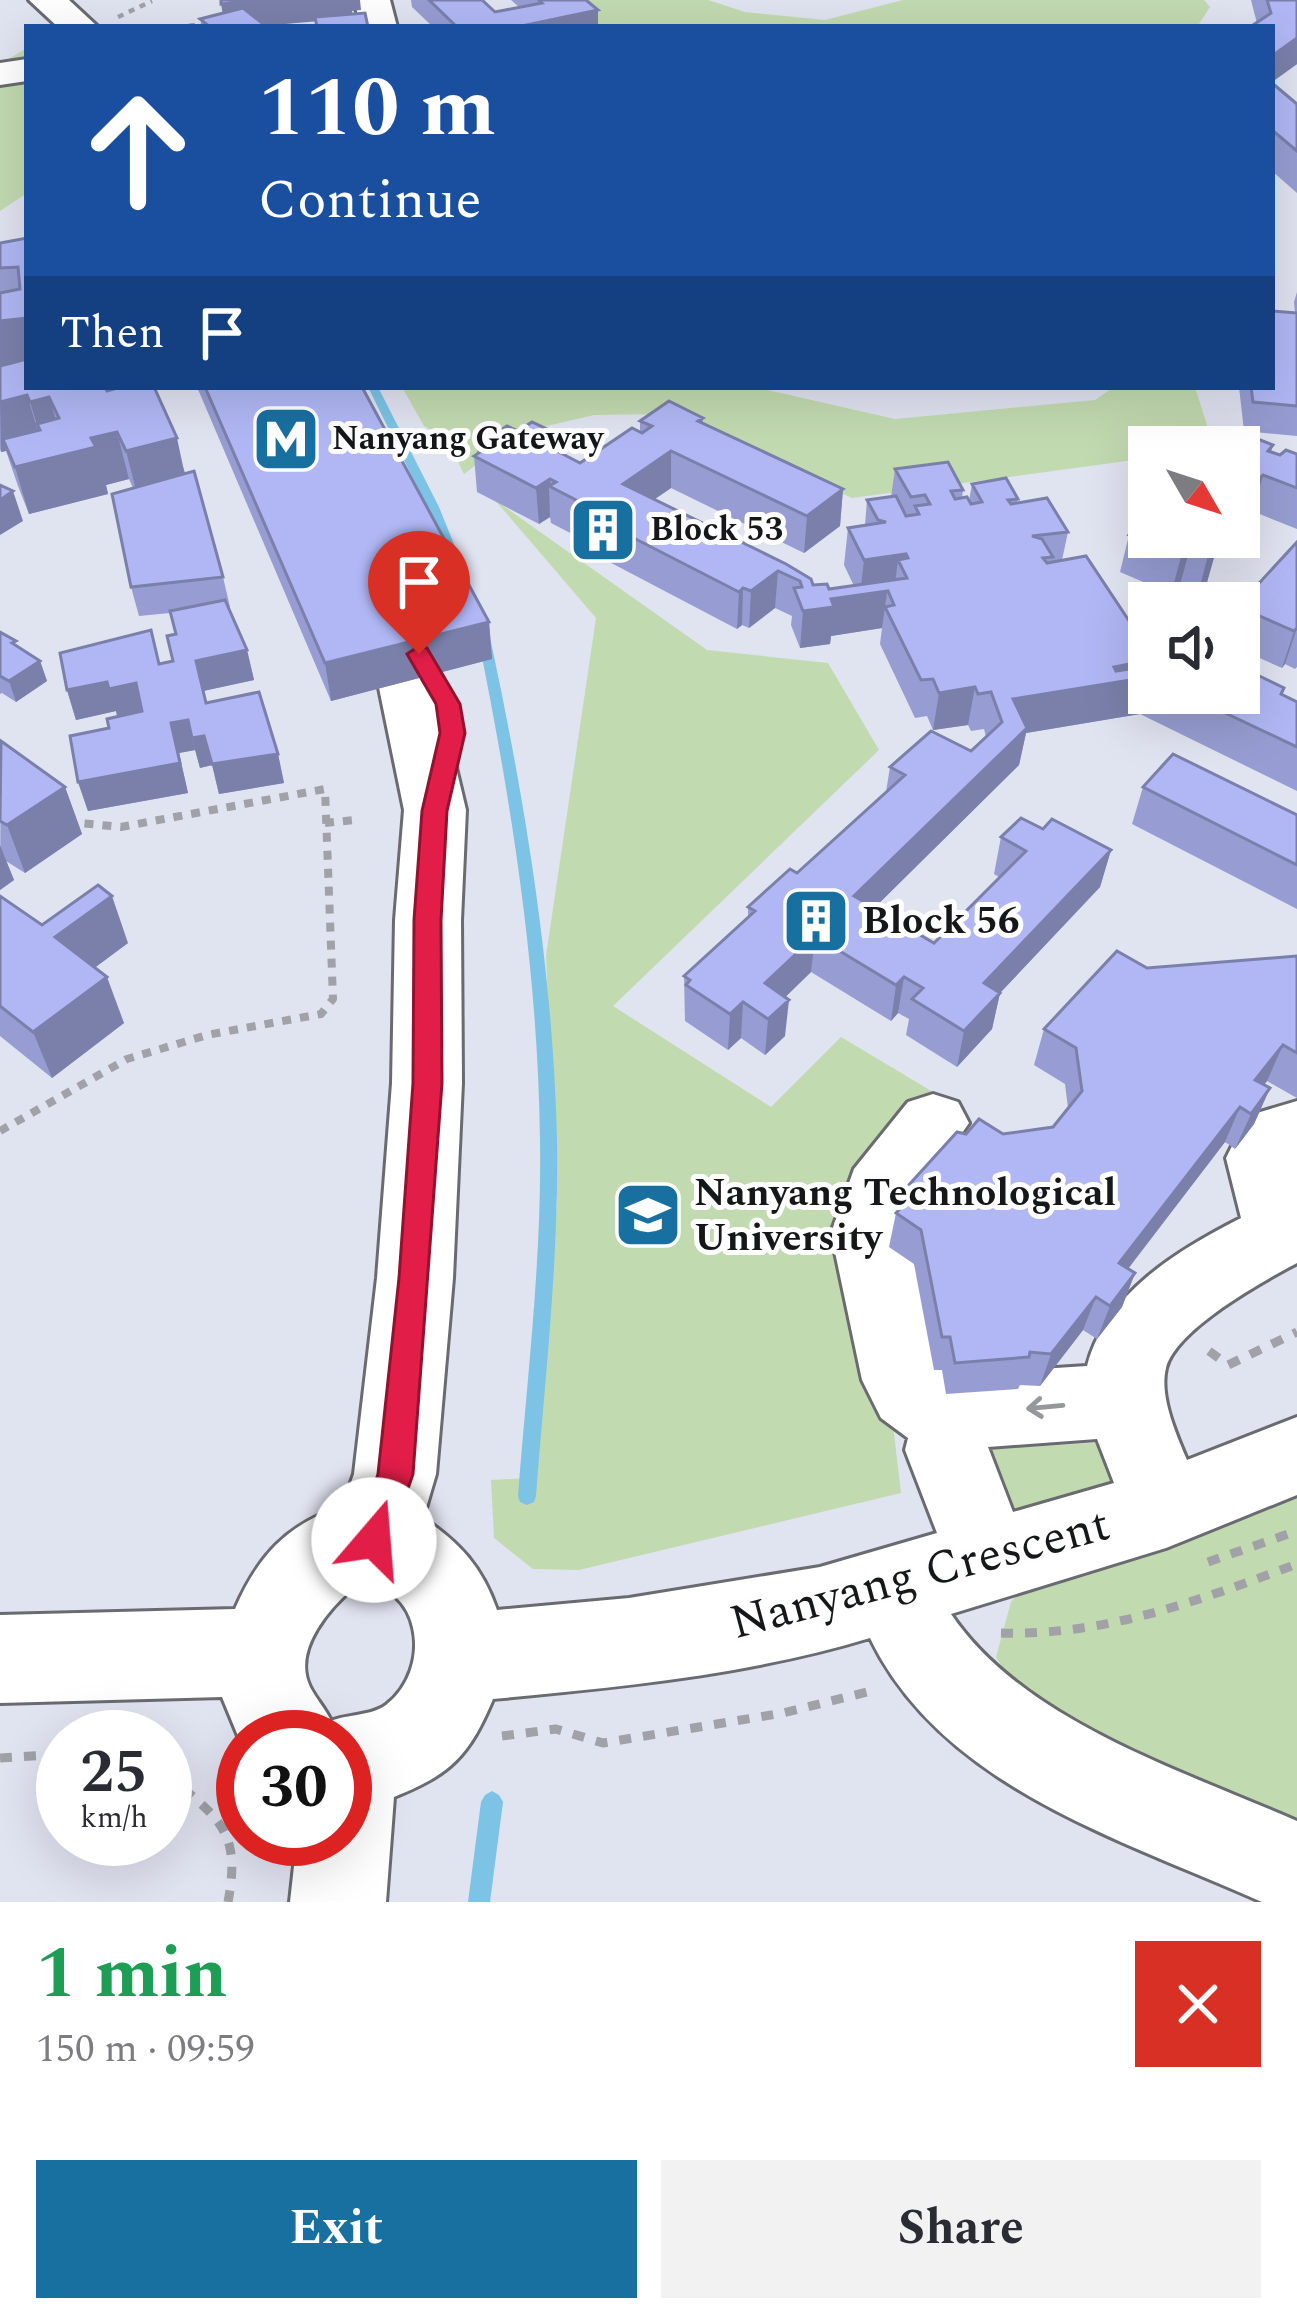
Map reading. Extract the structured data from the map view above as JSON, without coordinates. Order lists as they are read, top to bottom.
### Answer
{
  "streets": {
    "street": ["Nanyang Crescent"]
  },
  "places": {
    "metro station": ["Nanyang Gateway"],
    "building": ["Block 53", "Block 56"],
    "school or university": ["Nanyang Technological University"]
  },
  "north": "bottom right",
  "page": {
    "turn": ["110 m", "Continue"],
    "then": "Then",
    "speed": "25 km/h",
    "limit": "30",
    "heading": ["1 min", "150 m · 09:59"],
    "buttons": ["Exit", "Share"]
  }
}
